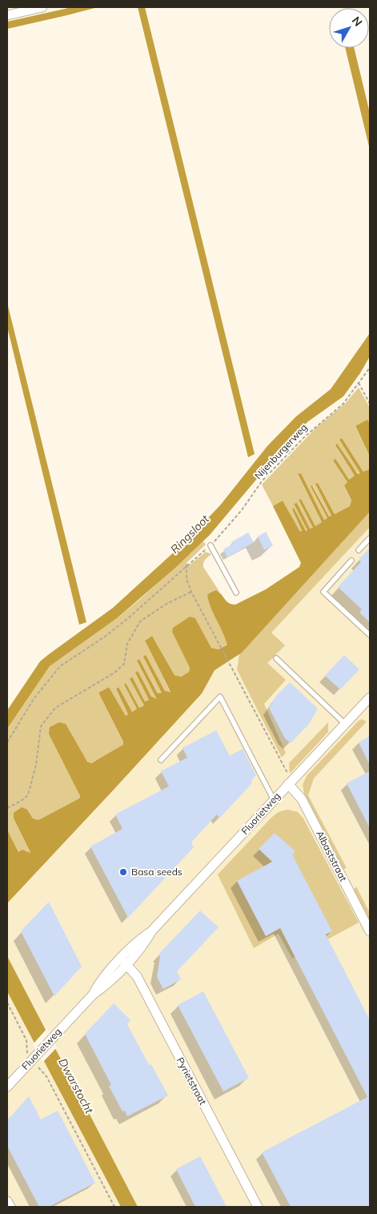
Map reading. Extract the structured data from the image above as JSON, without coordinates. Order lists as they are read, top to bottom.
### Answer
{
  "streets": {
    "street": ["Fluorietweg", "Albaststraat", "Pyrietstraat"],
    "path": ["Nijenburgerweg"]
  },
  "crossings": [
    ["Fluorietweg", "Albaststraat"],
    ["Fluorietweg", "Pyrietstraat"]
  ],
  "water": ["Ringsloot", "Dwarstocht"],
  "places": ["Basa seeds"],
  "north": "top right"
}
